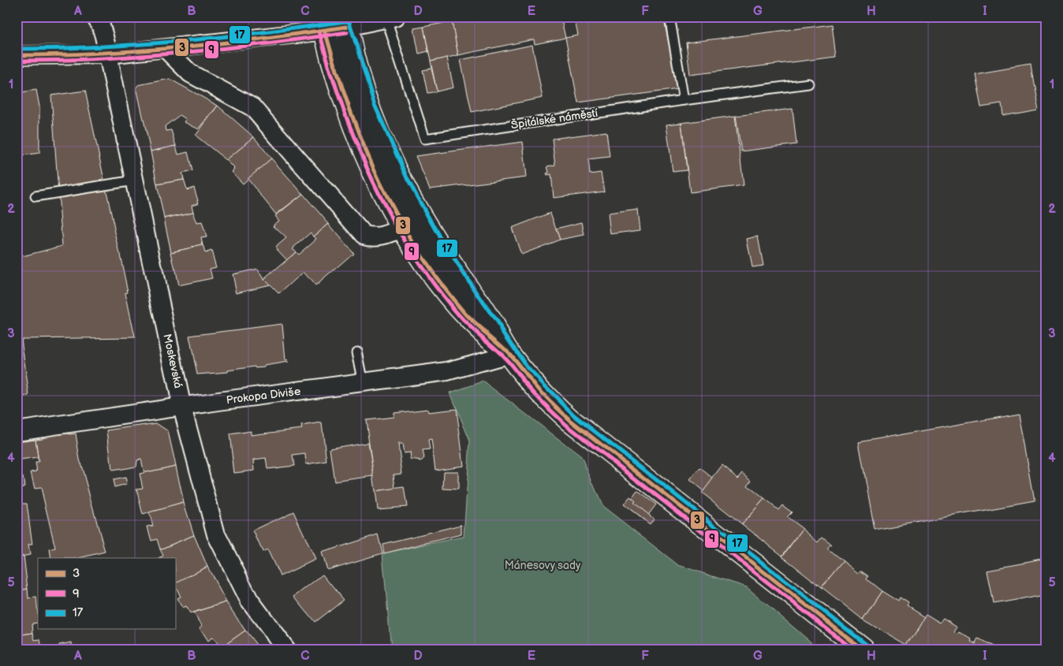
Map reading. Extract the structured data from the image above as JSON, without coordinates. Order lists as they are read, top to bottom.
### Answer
{
  "streets": {
    "street": ["Moskevská", "Prokopa Diviše"],
    "lane": ["Špitálské náměstí"]
  },
  "crossings": [
    ["Moskevská", "Prokopa Diviše"]
  ],
  "parks": ["Mánesovy sady"],
  "lines": ["transit line 17", "transit line 3", "transit line 9"],
  "legend": ["3", "9", "17"],
  "grid": {
    "columns": [
      "A",
      "B",
      "C",
      "D",
      "E",
      "F",
      "G",
      "H",
      "I"
    ],
    "rows": [
      "1",
      "2",
      "3",
      "4",
      "5"
    ]
  }
}
